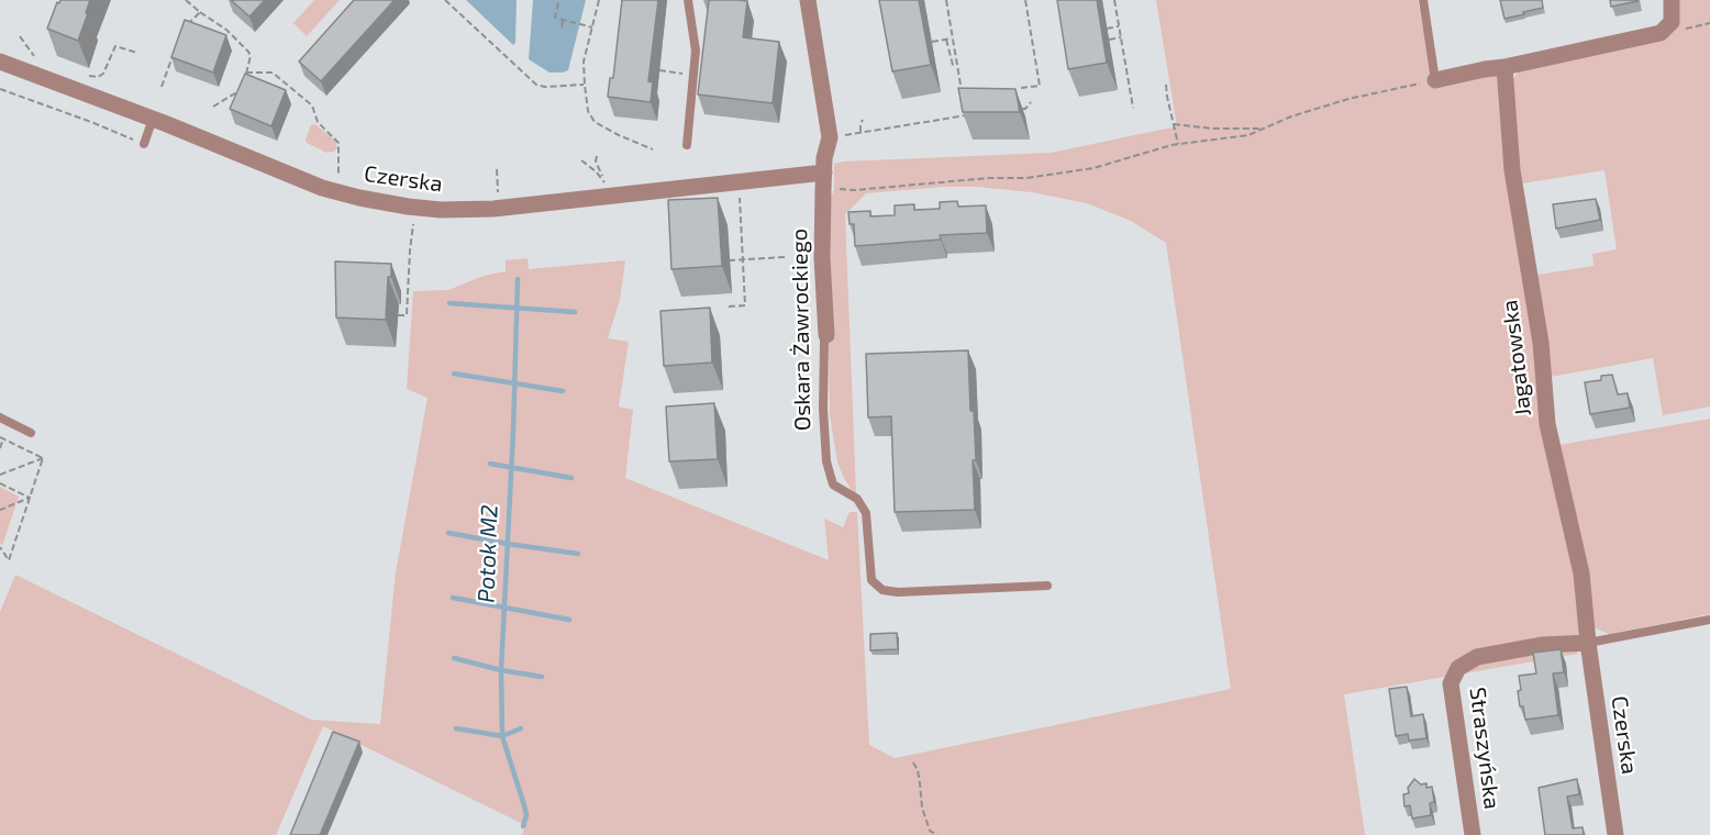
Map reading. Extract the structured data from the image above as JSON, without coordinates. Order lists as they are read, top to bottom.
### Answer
{
  "streets": {
    "street": [
      "Czerska",
      "Oskara Żawrockiego",
      "Jagatowska",
      "Straszyńska"
    ]
  },
  "crossings": [
    ["Czerska", "Oskara Żawrockiego"],
    ["Czerska", "Jagatowska"],
    ["Czerska", "Straszyńska"],
    ["Jagatowska", "Straszyńska"]
  ],
  "water": ["Potok M2"]
}
